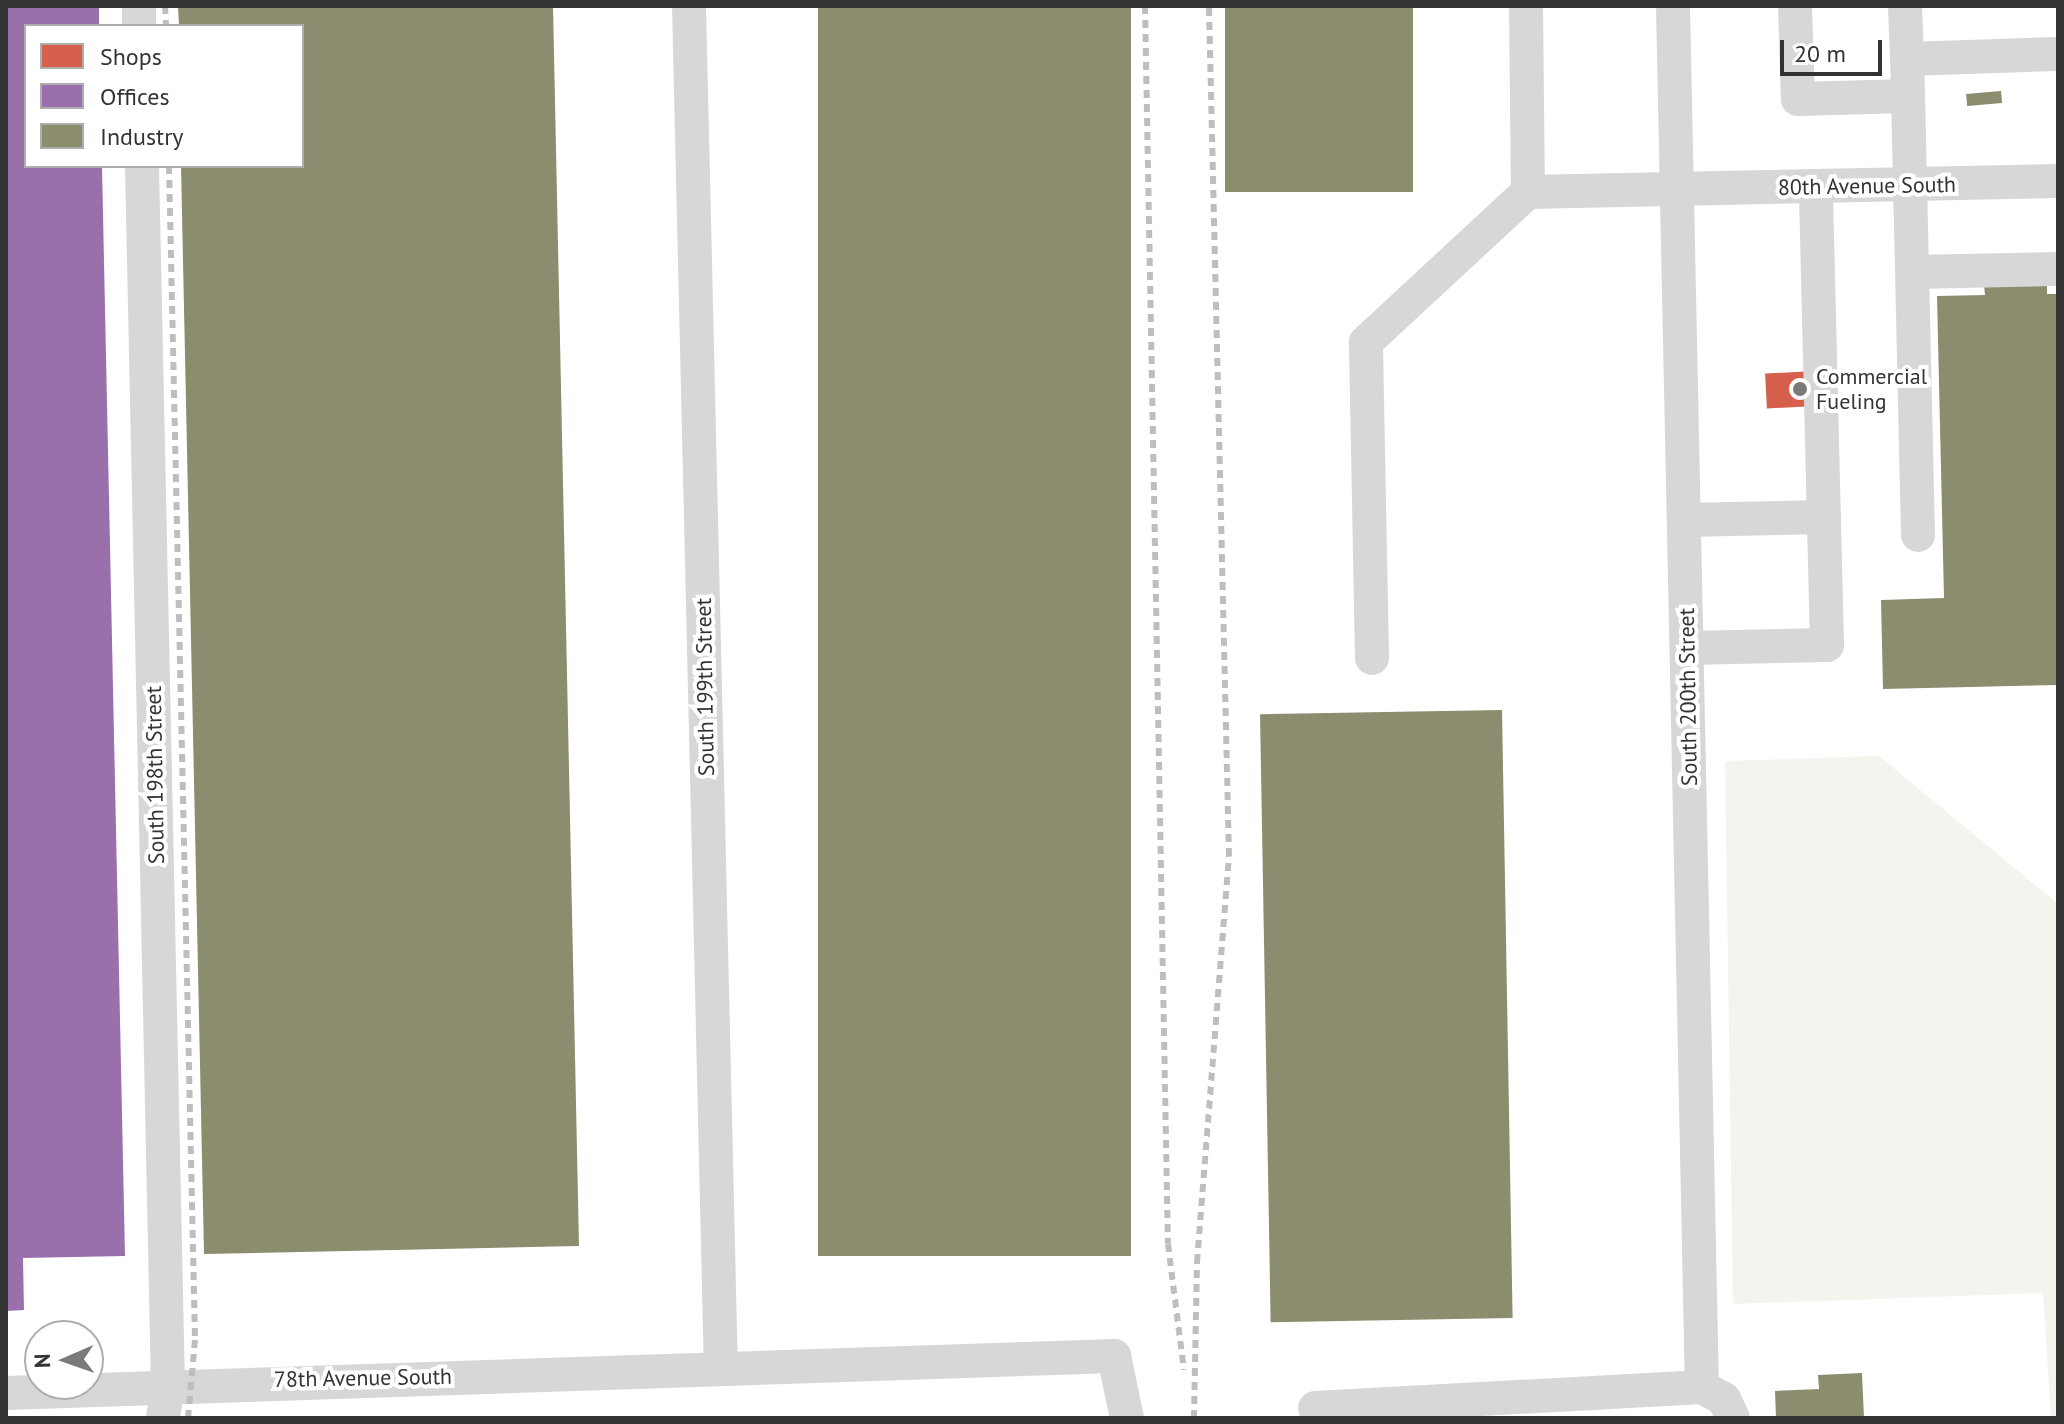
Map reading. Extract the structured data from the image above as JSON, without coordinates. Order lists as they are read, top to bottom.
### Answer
{
  "streets": {
    "street": [
      "80th Avenue South",
      "South 199th Street",
      "South 200th Street",
      "South 198th Street",
      "78th Avenue South"
    ]
  },
  "crossings": [
    ["80th Avenue South", "South 200th Street"],
    ["South 199th Street", "78th Avenue South"],
    ["South 198th Street", "78th Avenue South"]
  ],
  "places": ["Commercial Fueling"],
  "legend": ["Shops", "Offices", "Industry"],
  "scale_bar": "20 m",
  "north": "left"
}
